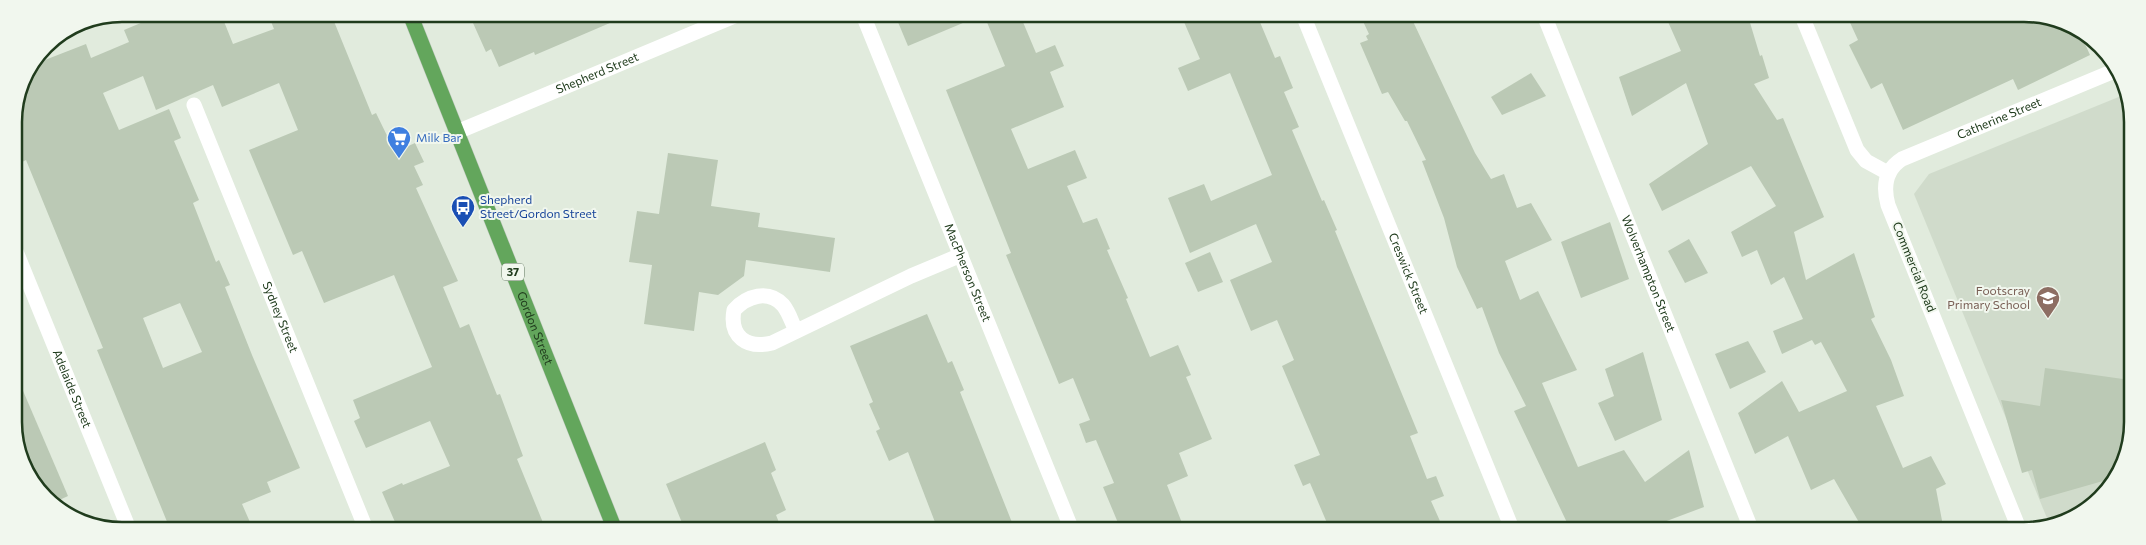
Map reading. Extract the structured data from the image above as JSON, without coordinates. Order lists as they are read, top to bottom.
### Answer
{
  "streets": {
    "main road": ["37", "Gordon Street"],
    "street": [
      "Shepherd Street",
      "Catherine Street",
      "Commercial Road",
      "MacPherson Street",
      "Creswick Street",
      "Wolverhampton Street",
      "Sydney Street",
      "Adelaide Street"
    ]
  },
  "crossings": [
    ["Shepherd Street", "Gordon Street"],
    ["Catherine Street", "Commercial Road"]
  ],
  "places": {
    "supermarket": ["Milk Bar"],
    "bus stop": ["Shepherd Street/Gordon Street"],
    "school or university": ["Footscray Primary School"]
  }
}
